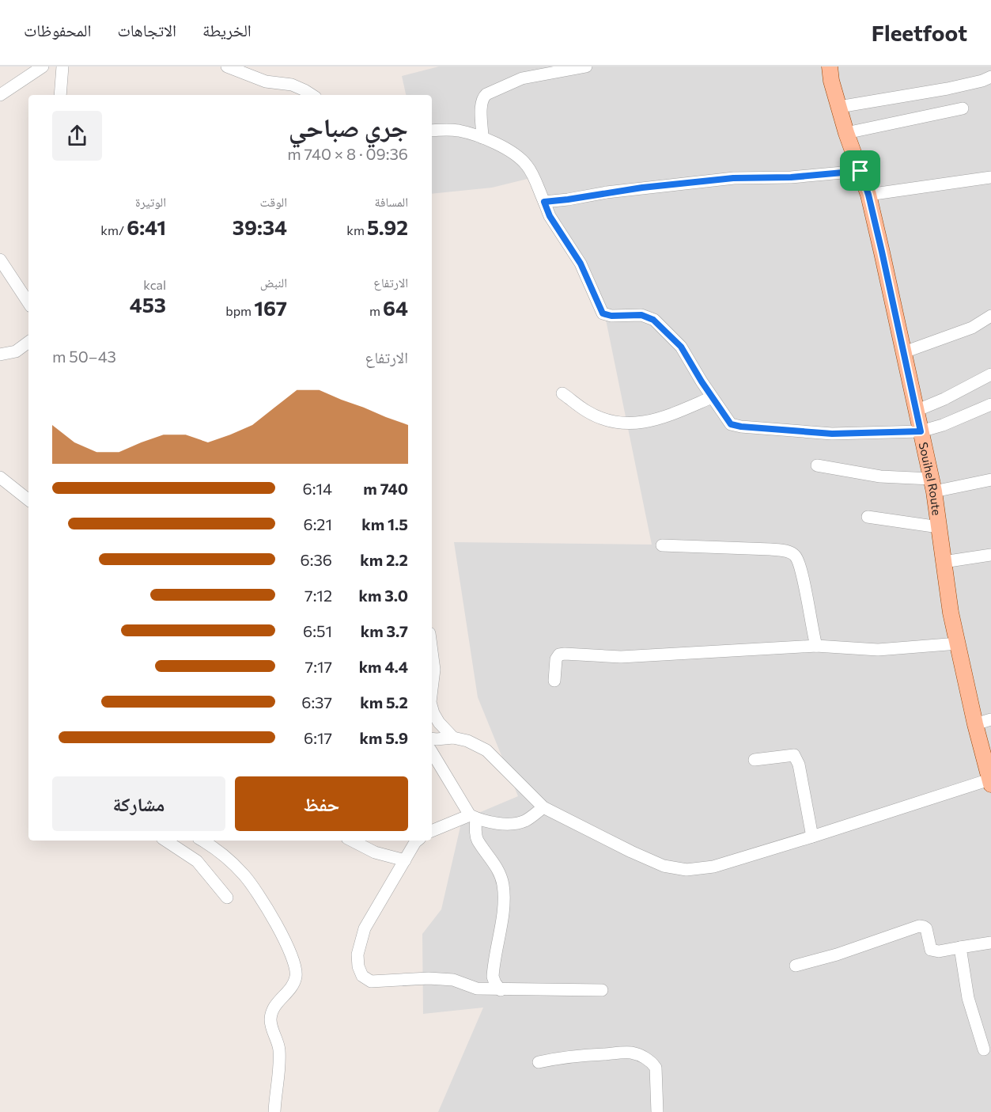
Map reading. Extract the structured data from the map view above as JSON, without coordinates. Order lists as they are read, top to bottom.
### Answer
{
  "streets": {
    "main road": ["Souihel Route"]
  },
  "page": {
    "header": "Fleetfoot",
    "nav": ["الخريطة", "الاتجاهات", "المحفوظات"],
    "heading": ["جري صباحي", "09:36 · 8 × 740 m"],
    "stats": [
      ["المسافة", "5.92 km"],
      ["الوقت", "39:34"],
      ["الوتيرة", "6:41 /km"],
      ["الارتفاع", "64 m"],
      ["النبض", "167 bpm"],
      ["kcal", "453"]
    ],
    "chart": ["الارتفاع", "43–50 m"],
    "list": [
      {
        "name": "740 m",
        "note": "6:14"
      },
      {
        "name": "1.5 km",
        "note": "6:21"
      },
      {
        "name": "2.2 km",
        "note": "6:36"
      },
      {
        "name": "3.0 km",
        "note": "7:12"
      },
      {
        "name": "3.7 km",
        "note": "6:51"
      },
      {
        "name": "4.4 km",
        "note": "7:17"
      },
      {
        "name": "5.2 km",
        "note": "6:37"
      },
      {
        "name": "5.9 km",
        "note": "6:17"
      }
    ],
    "buttons": ["حفظ", "مشاركة"]
  }
}
